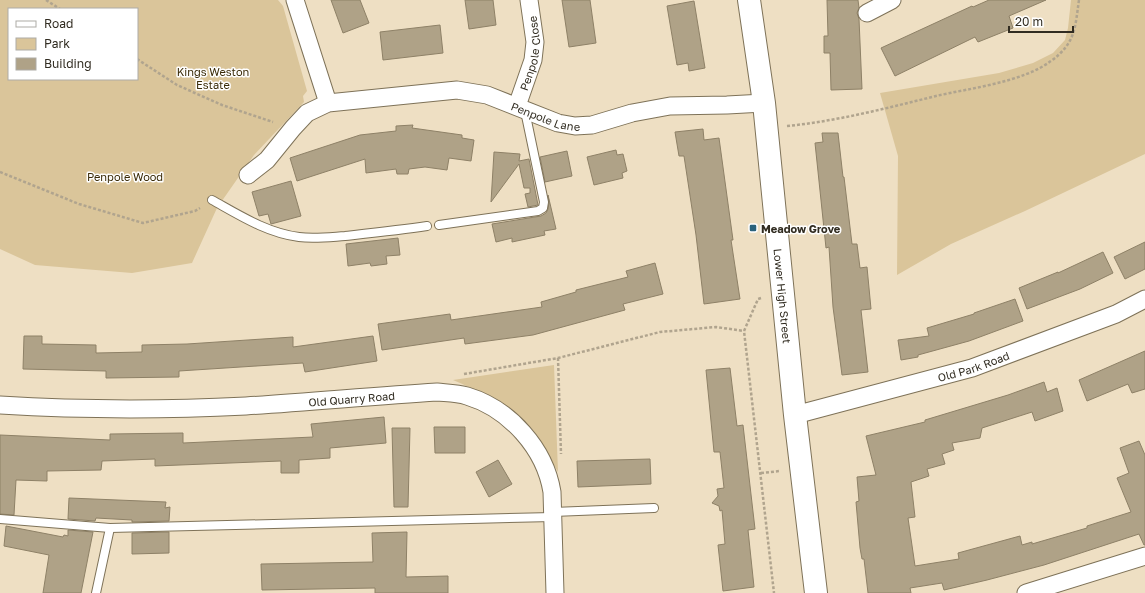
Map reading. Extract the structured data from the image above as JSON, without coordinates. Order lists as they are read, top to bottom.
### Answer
{
  "streets": {
    "main road": ["Lower High Street"],
    "street": [
      "Penpole Close",
      "Penpole Lane",
      "Old Park Road",
      "Old Quarry Road"
    ]
  },
  "crossings": [
    ["Penpole Close", "Penpole Lane"],
    ["Penpole Lane", "Lower High Street"],
    ["Lower High Street", "Old Park Road"]
  ],
  "parks": ["Kings Weston Estate", "Penpole Wood"],
  "places": {
    "transit": ["Meadow Grove"]
  },
  "legend": ["Road", "Park", "Building"],
  "scale_bar": "20 m"
}
